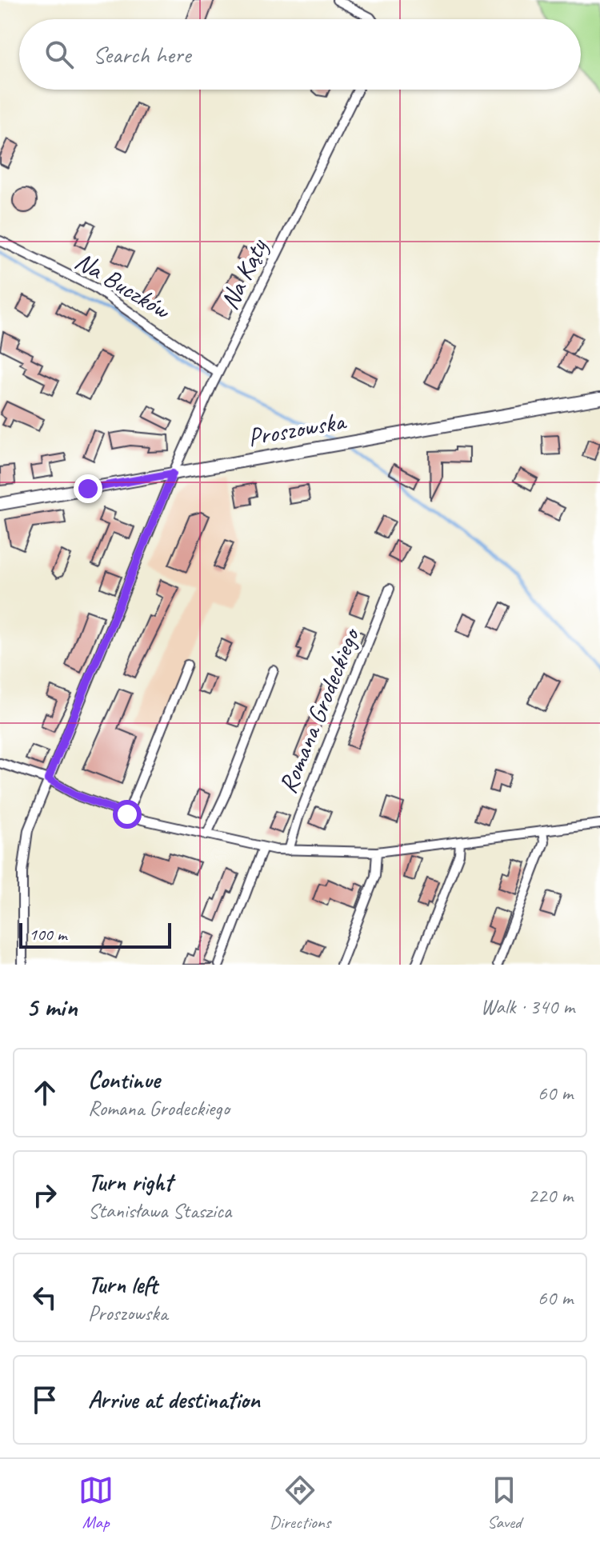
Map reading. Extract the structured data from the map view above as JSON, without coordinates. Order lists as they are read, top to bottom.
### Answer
{
  "streets": {
    "main road": ["Proszowska"],
    "street": ["Na Kąty", "Na Buczków", "Romana Grodeckiego"]
  },
  "crossings": [
    ["Na Kąty", "Na Buczków"],
    ["Na Kąty", "Proszowska"]
  ],
  "scale_bar": "100 m",
  "page": {
    "search": "Search here",
    "scale": "100 m",
    "heading": ["5 min", "Walk · 340 m"],
    "list": [
      ["Continue", "Romana Grodeckiego", "60 m"],
      ["Turn right", "Stanisława Staszica", "220 m"],
      ["Turn left", "Proszowska", "60 m"],
      "Arrive at destination"
    ],
    "nav": ["Map", "Directions", "Saved"]
  }
}
